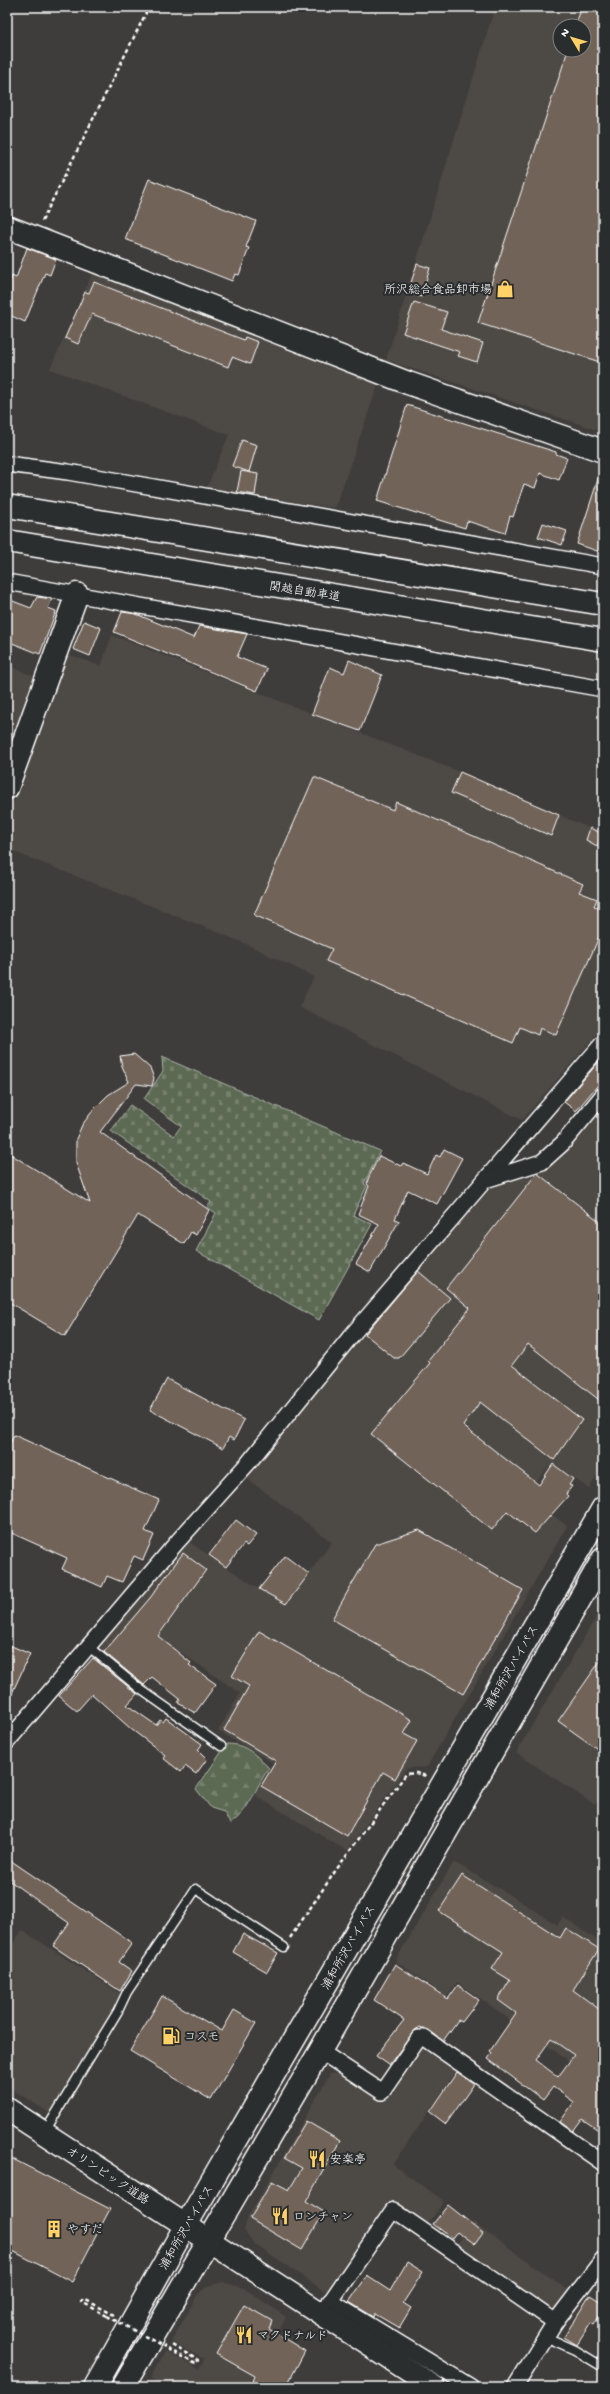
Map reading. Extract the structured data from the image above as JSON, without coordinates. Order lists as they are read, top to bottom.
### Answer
{
  "streets": {
    "main road": ["関越自動車道", "浦和所沢バイパス", "オリンピック道路"]
  },
  "crossings": [
    ["浦和所沢バイパス", "オリンピック道路"]
  ],
  "places": {
    "shop": ["所沢総合食品卸市場"],
    "fuel station": ["コスモ"],
    "restaurant": ["安楽亭", "ロンチャン", "マクドナルド"],
    "building": ["やすだ"]
  },
  "north": "top left"
}
